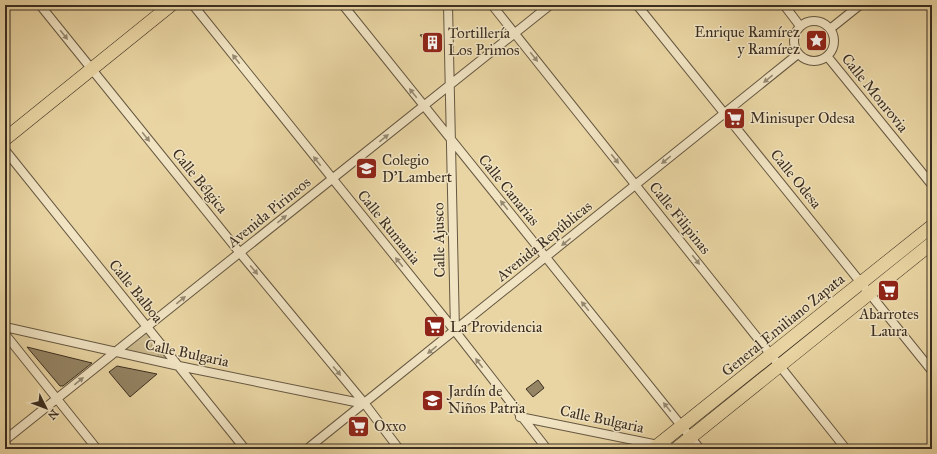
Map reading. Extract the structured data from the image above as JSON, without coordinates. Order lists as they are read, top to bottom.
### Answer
{
  "streets": {
    "main road": ["General Emiliano Zapata"],
    "street": [
      "Calle Monrovia",
      "Calle Odesa",
      "Calle Bélgica",
      "Calle Canarias",
      "Avenida Pirineos",
      "Calle Filipinas",
      "Calle Rumania",
      "Calle Ajusco",
      "Avenida Repúblicas",
      "Calle Balboa",
      "Calle Bulgaria"
    ]
  },
  "crossings": [
    ["Calle Monrovia", "Avenida Repúblicas"],
    ["Calle Odesa", "Avenida Repúblicas"],
    ["Calle Odesa", "General Emiliano Zapata"],
    ["Calle Bélgica", "Avenida Pirineos"],
    ["Calle Bélgica", "Avenida Repúblicas"],
    ["Calle Bélgica", "Calle Bulgaria"],
    ["Calle Canarias", "Avenida Pirineos"],
    ["Calle Canarias", "Calle Ajusco"],
    ["Calle Canarias", "Avenida Repúblicas"],
    ["Calle Canarias", "General Emiliano Zapata"],
    ["Avenida Pirineos", "Calle Filipinas"],
    ["Avenida Pirineos", "Calle Rumania"],
    ["Avenida Pirineos", "Calle Ajusco"],
    ["Avenida Pirineos", "Calle Balboa"],
    ["Avenida Pirineos", "Calle Bulgaria"],
    ["Calle Filipinas", "Avenida Repúblicas"],
    ["Calle Filipinas", "General Emiliano Zapata"],
    ["Calle Rumania", "Calle Ajusco"],
    ["Calle Rumania", "Avenida Repúblicas"],
    ["Calle Rumania", "Calle Bulgaria"],
    ["Calle Ajusco", "Avenida Repúblicas"],
    ["Avenida Repúblicas", "Calle Bulgaria"],
    ["Calle Balboa", "Calle Bulgaria"],
    ["General Emiliano Zapata", "Calle Bulgaria"]
  ],
  "one_way": [
    "Calle Bélgica",
    "Calle Canarias",
    "Avenida Pirineos",
    "Calle Filipinas",
    "Calle Rumania",
    "Avenida Repúblicas"
  ],
  "places": {
    "place": ["Enrique Ramírez y Ramírez"],
    "building": ["Tortillería Los Primos"],
    "supermarket": [
      "Minisuper Odesa",
      "Abarrotes Laura",
      "La Providencia",
      "Oxxo"
    ],
    "school or university": ["Colegio D'Lambert", "Jardín de Niños Patria"]
  },
  "north": "bottom right"
}
